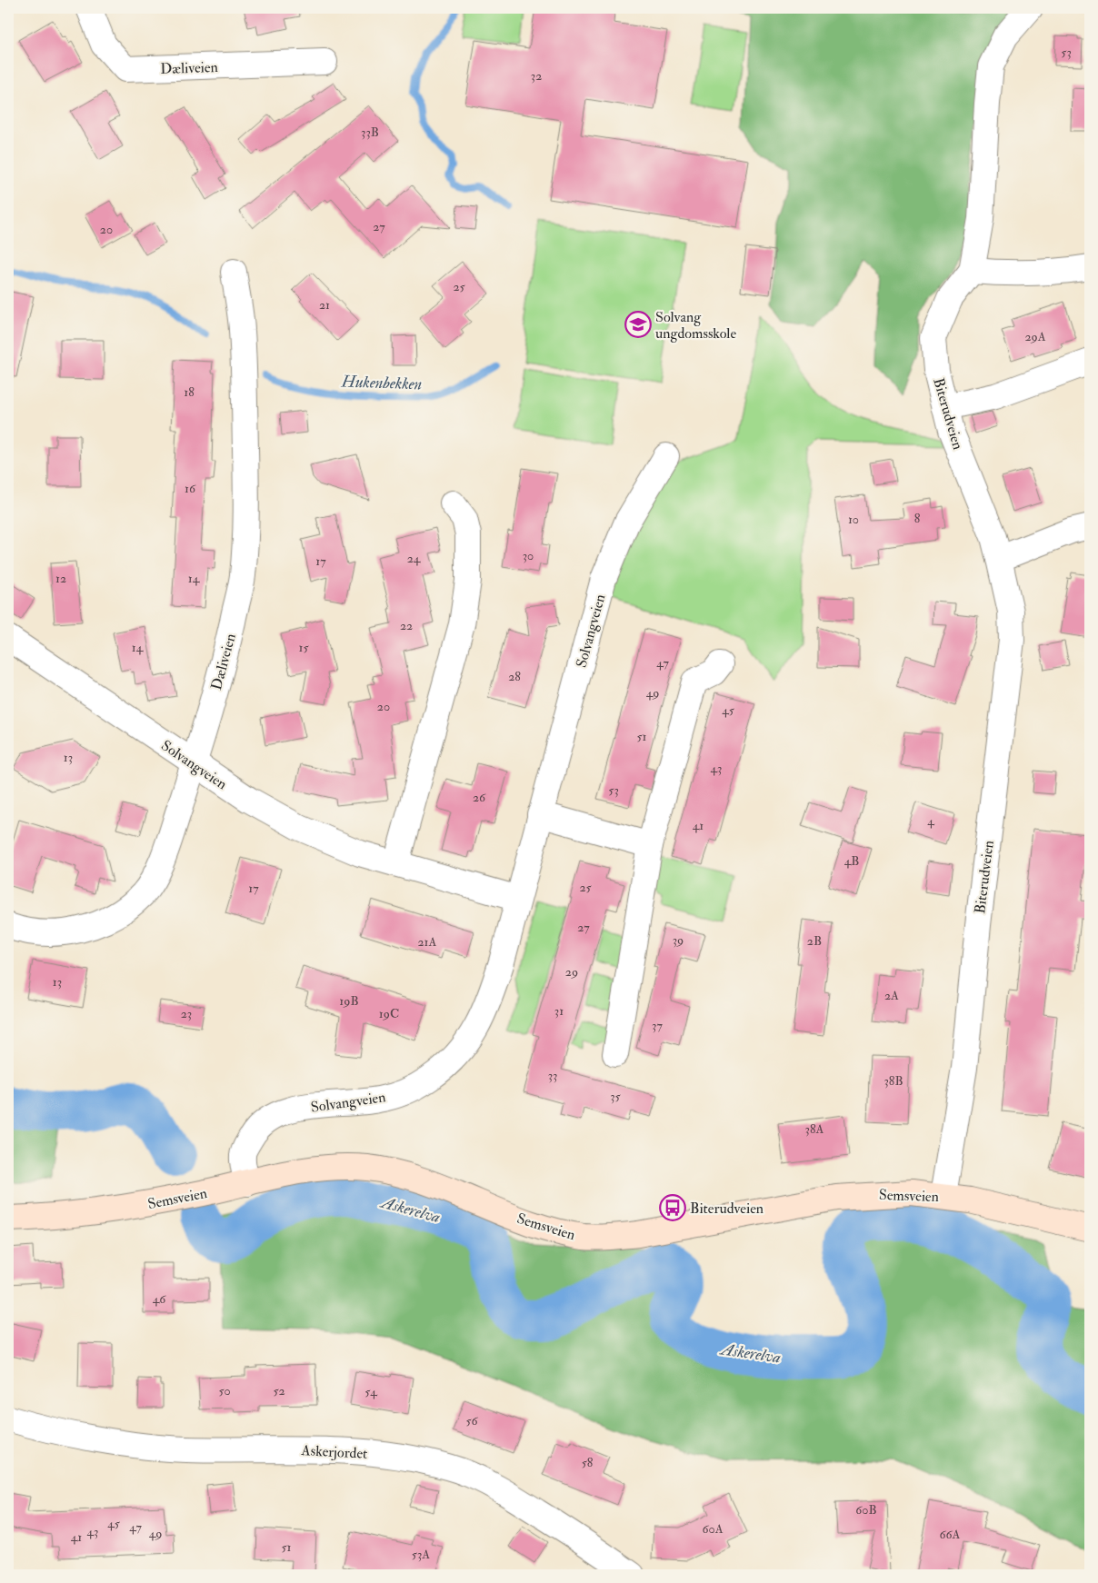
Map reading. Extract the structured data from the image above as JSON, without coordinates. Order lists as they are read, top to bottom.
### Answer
{
  "streets": {
    "main road": ["Semsveien"],
    "street": [
      "Dæliveien",
      "Biterudveien",
      "Solvangveien",
      "Askerjordet"
    ]
  },
  "crossings": [
    ["Dæliveien", "Solvangveien"],
    ["Biterudveien", "Semsveien"],
    ["Solvangveien", "Semsveien"]
  ],
  "water": ["Hukenbekken", "Askerelva"],
  "places": {
    "school or university": ["Solvang ungdomsskole"],
    "bus stop": ["Biterudveien"]
  },
  "house_numbers": [
    "53",
    "32",
    "33B",
    "27",
    "20",
    "25",
    "21",
    "29A",
    "18",
    "16",
    "8",
    "10",
    "30",
    "24",
    "17",
    "12",
    "14",
    "22",
    "14",
    "15",
    "47",
    "28",
    "49",
    "20",
    "45",
    "51",
    "13",
    "43",
    "53",
    "26",
    "4",
    "41",
    "4B",
    "25",
    "17",
    "27",
    "39",
    "2B",
    "21A",
    "29",
    "13",
    "2A",
    "19B",
    "31",
    "23",
    "19C",
    "37",
    "33",
    "38B",
    "35",
    "38A",
    "46",
    "50",
    "52",
    "54",
    "56",
    "58",
    "60B",
    "45",
    "47",
    "60A",
    "43",
    "49",
    "66A",
    "41",
    "51",
    "53A"
  ]
}
